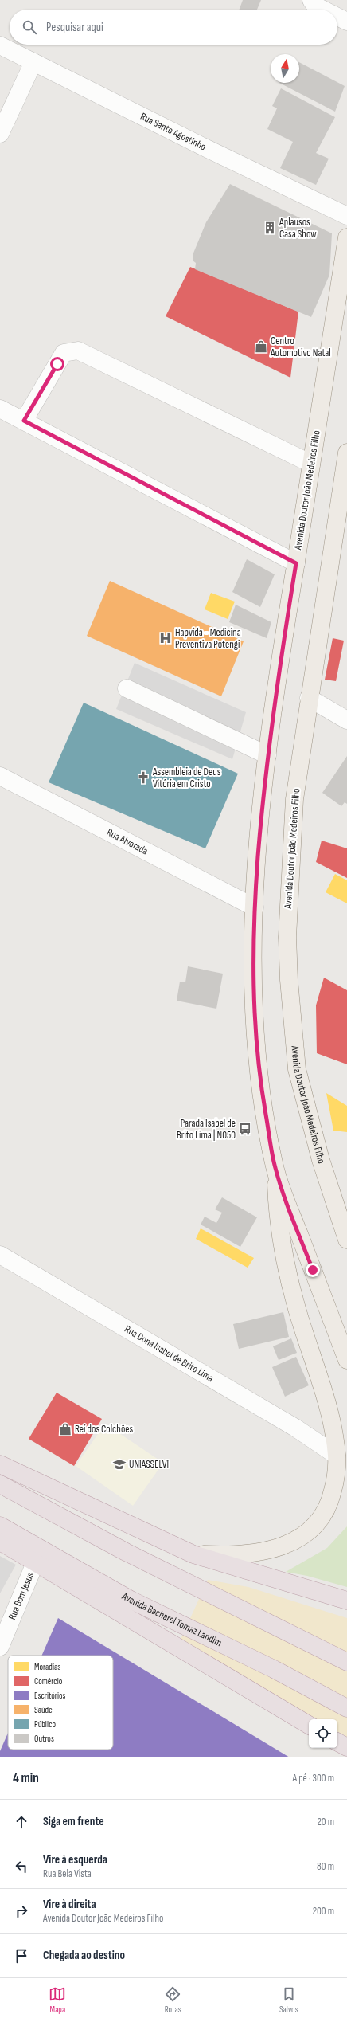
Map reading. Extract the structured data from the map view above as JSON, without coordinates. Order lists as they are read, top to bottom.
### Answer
{
  "streets": {
    "highway": ["Avenida Bacharel Tomaz Landim"],
    "main road": ["Avenida Doutor João Medeiros Filho"],
    "street": [
      "Rua Santo Agostinho",
      "Rua Alvorada",
      "Rua Dona Isabel de Brito Lima",
      "Rua Bom Jesus"
    ]
  },
  "crossings": [
    ["Avenida Doutor João Medeiros Filho", "Rua Alvorada"]
  ],
  "places": {
    "building": ["Aplausos Casa Show"],
    "shop": ["Centro Automotivo Natal", "Rei dos Colchões"],
    "hospital": ["Hapvida - Medicina Preventiva Potengi"],
    "church": ["Assembleia de Deus Vitória em Cristo"],
    "bus stop": ["Parada Isabel de Brito Lima | N050"],
    "school or university": ["UNIASSELVI"]
  },
  "legend": [
    "Moradias",
    "Comércio",
    "Escritórios",
    "Saúde",
    "Público",
    "Outros"
  ],
  "north": "top",
  "page": {
    "search": "Pesquisar aqui",
    "heading": ["4 min", "A pé · 300 m"],
    "list": [
      ["Siga em frente", "20 m"],
      ["Vire à esquerda", "Rua Bela Vista", "80 m"],
      ["Vire à direita", "Avenida Doutor João Medeiros Filho", "200 m"],
      "Chegada ao destino"
    ],
    "nav": ["Mapa", "Rotas", "Salvos"]
  }
}
